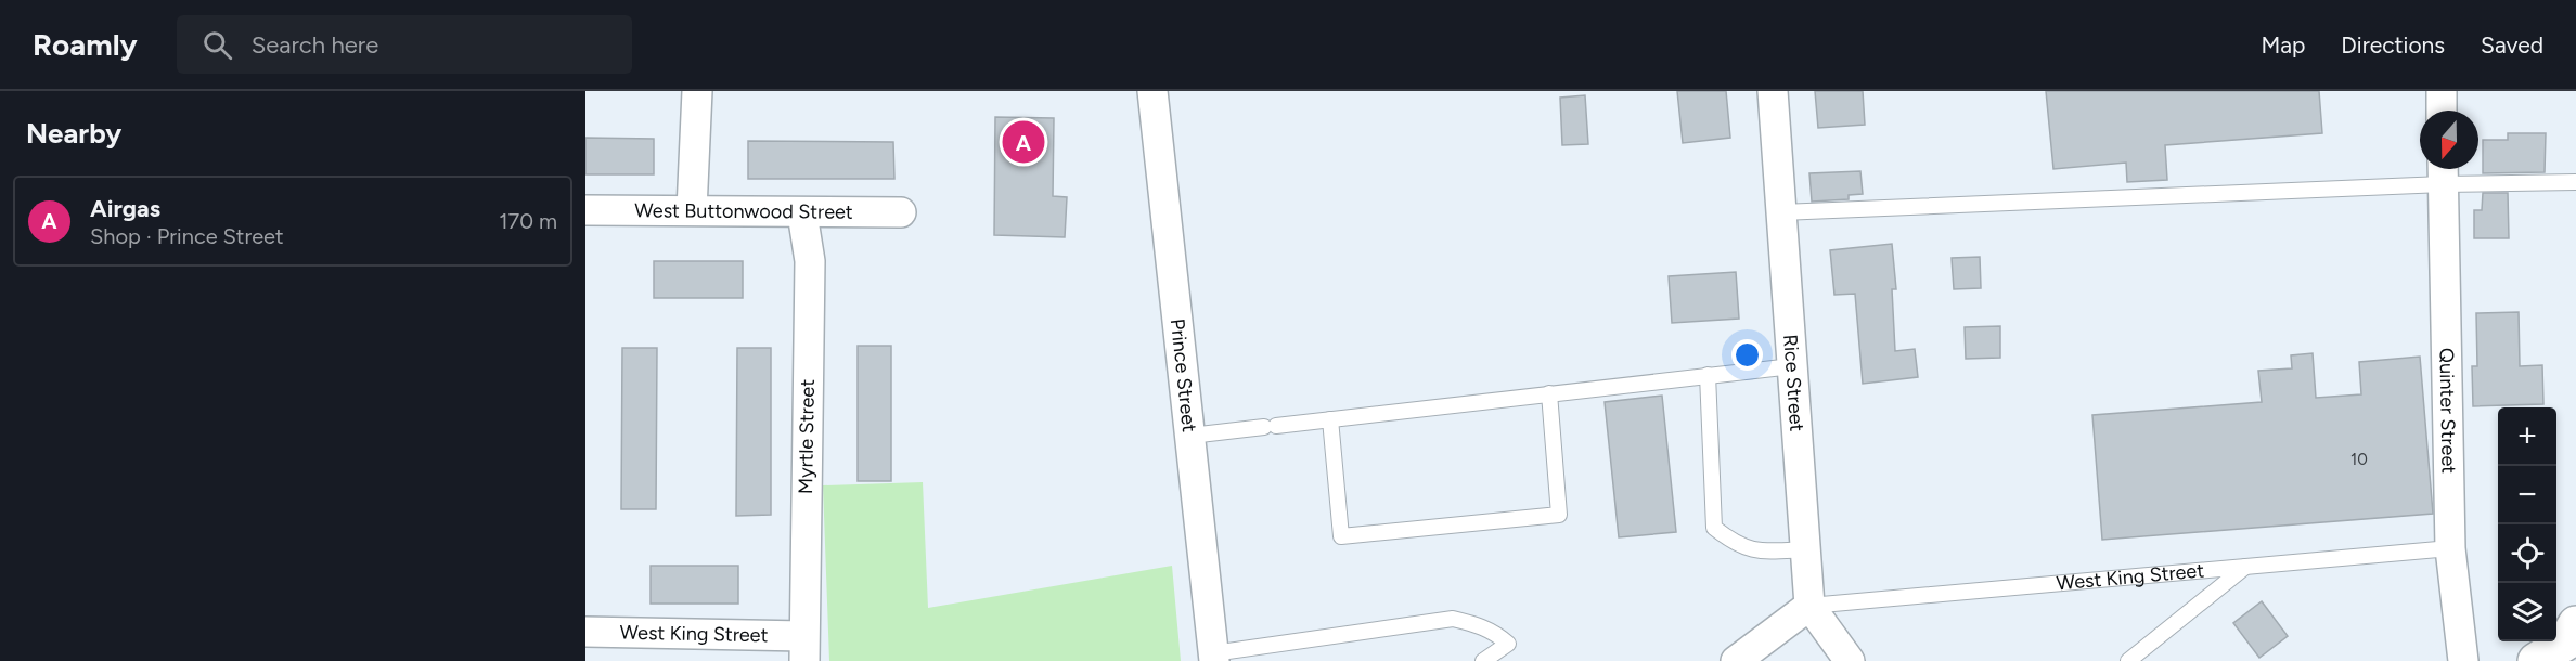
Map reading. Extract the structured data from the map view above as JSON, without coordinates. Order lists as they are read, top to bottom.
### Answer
{
  "streets": {
    "street": [
      "West Buttonwood Street",
      "Prince Street",
      "Rice Street",
      "Quinter Street",
      "Myrtle Street",
      "West King Street"
    ]
  },
  "crossings": [
    ["West Buttonwood Street", "Myrtle Street"],
    ["Rice Street", "West King Street"],
    ["Quinter Street", "West King Street"],
    ["Myrtle Street", "West King Street"]
  ],
  "house_numbers": ["10"],
  "north": "bottom",
  "page": {
    "header": "Roamly",
    "search": "Search here",
    "nav": ["Map", "Directions", "Saved"],
    "heading": "Nearby",
    "pins": "A",
    "list": [
      {
        "mark": "A",
        "name": "Airgas",
        "note": "Shop · Prince Street",
        "value": "170 m"
      }
    ],
    "map_buttons": ["+", "−"]
  }
}
